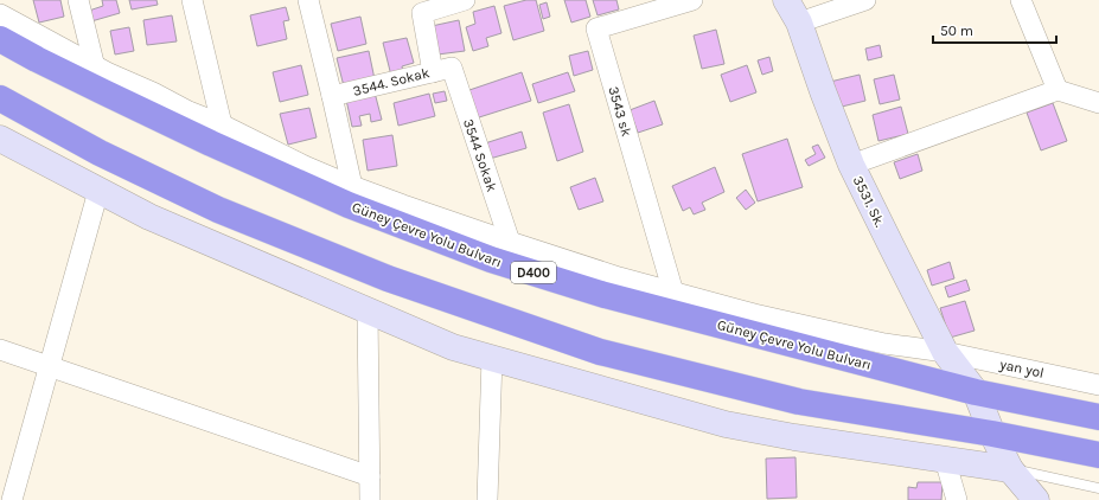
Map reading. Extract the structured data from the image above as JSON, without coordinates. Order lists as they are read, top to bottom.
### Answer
{
  "streets": {
    "highway": ["Güney Çevre Yolu Bulvarı", "D400"],
    "street": [
      "3544. Sokak",
      "3543 sk",
      "3544 Sokak",
      "3531. Sk.",
      "yan yol"
    ]
  },
  "crossings": [
    ["3544. Sokak", "3544 Sokak"],
    ["3543 sk", "yan yol"],
    ["3544 Sokak", "yan yol"],
    ["3531. Sk.", "Güney Çevre Yolu Bulvarı"],
    ["3531. Sk.", "yan yol"]
  ],
  "scale_bar": "50 m"
}
